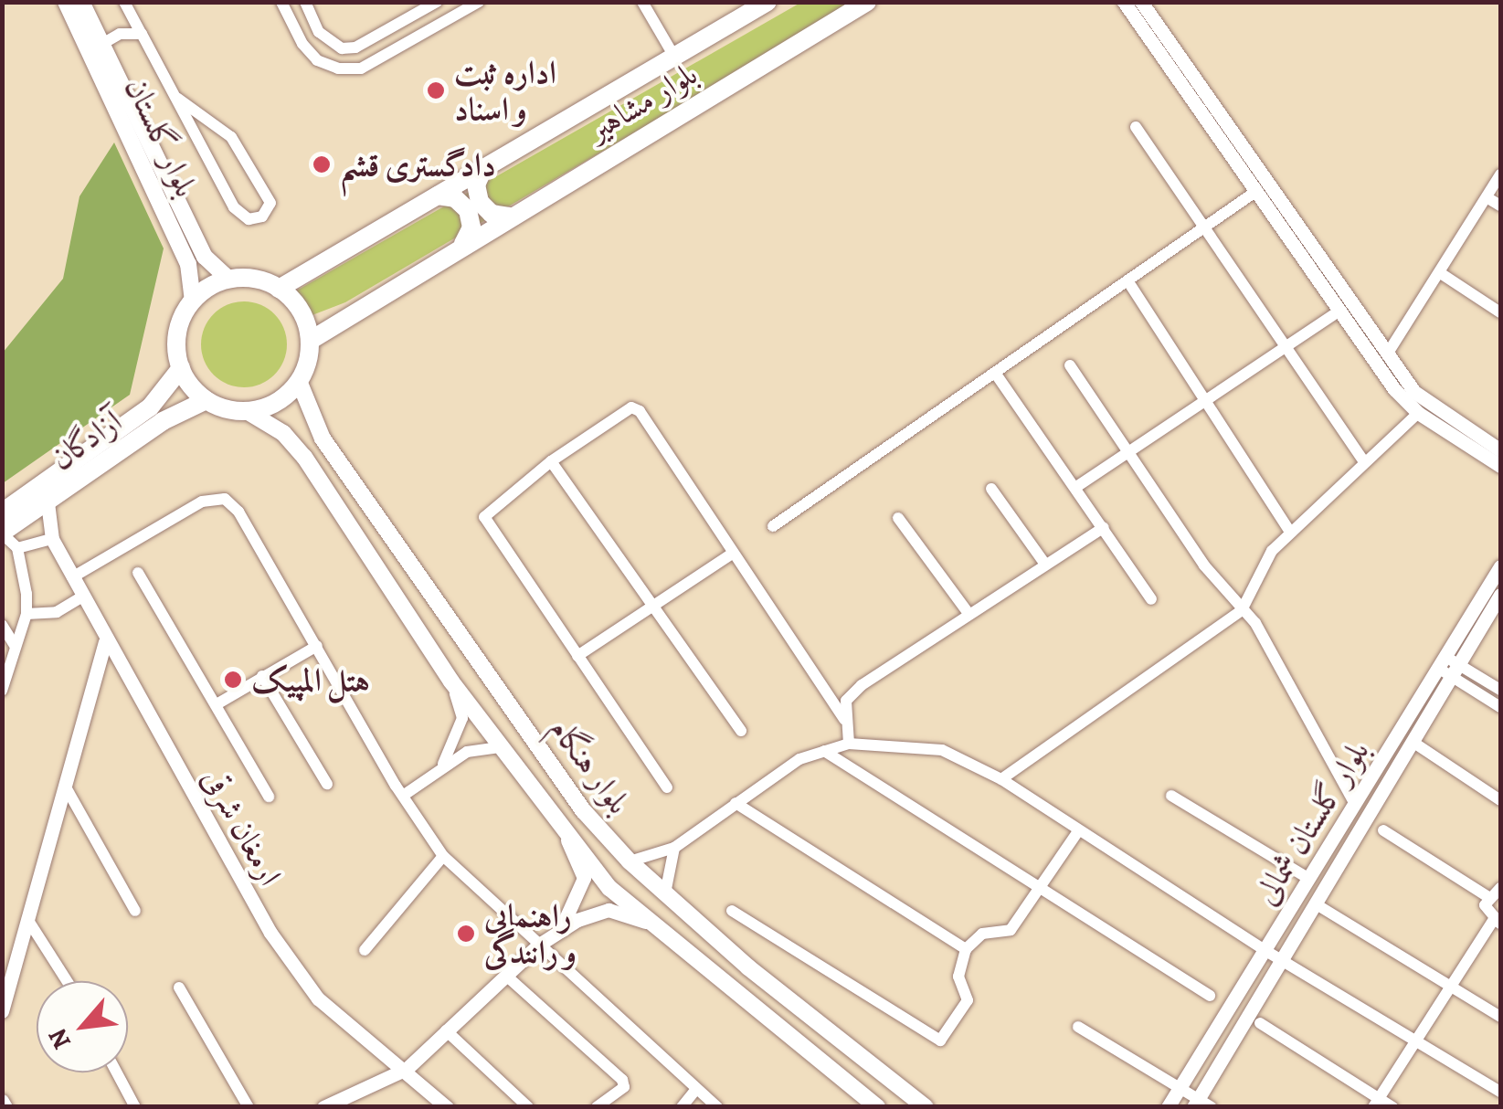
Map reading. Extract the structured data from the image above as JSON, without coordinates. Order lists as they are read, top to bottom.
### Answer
{
  "streets": {
    "main road": [
      "بلوار مشاهیر",
      "بلوار گلستان",
      "آزادگان",
      "بلوار هنگام"
    ],
    "street": ["بلوار گلستان شمالی", "ارمغان شرقی"]
  },
  "crossings": [
    ["بلوار مشاهیر", "بلوار گلستان"],
    ["بلوار مشاهیر", "آزادگان"],
    ["بلوار مشاهیر", "بلوار هنگام"],
    ["بلوار گلستان", "آزادگان"],
    ["بلوار گلستان", "بلوار هنگام"],
    ["آزادگان", "بلوار هنگام"]
  ],
  "places": [
    "اداره ثبت و اسناد",
    "دادگستری قشم",
    "هتل المپیک",
    "راهنمایی و رانندگی"
  ],
  "north": "bottom left"
}
